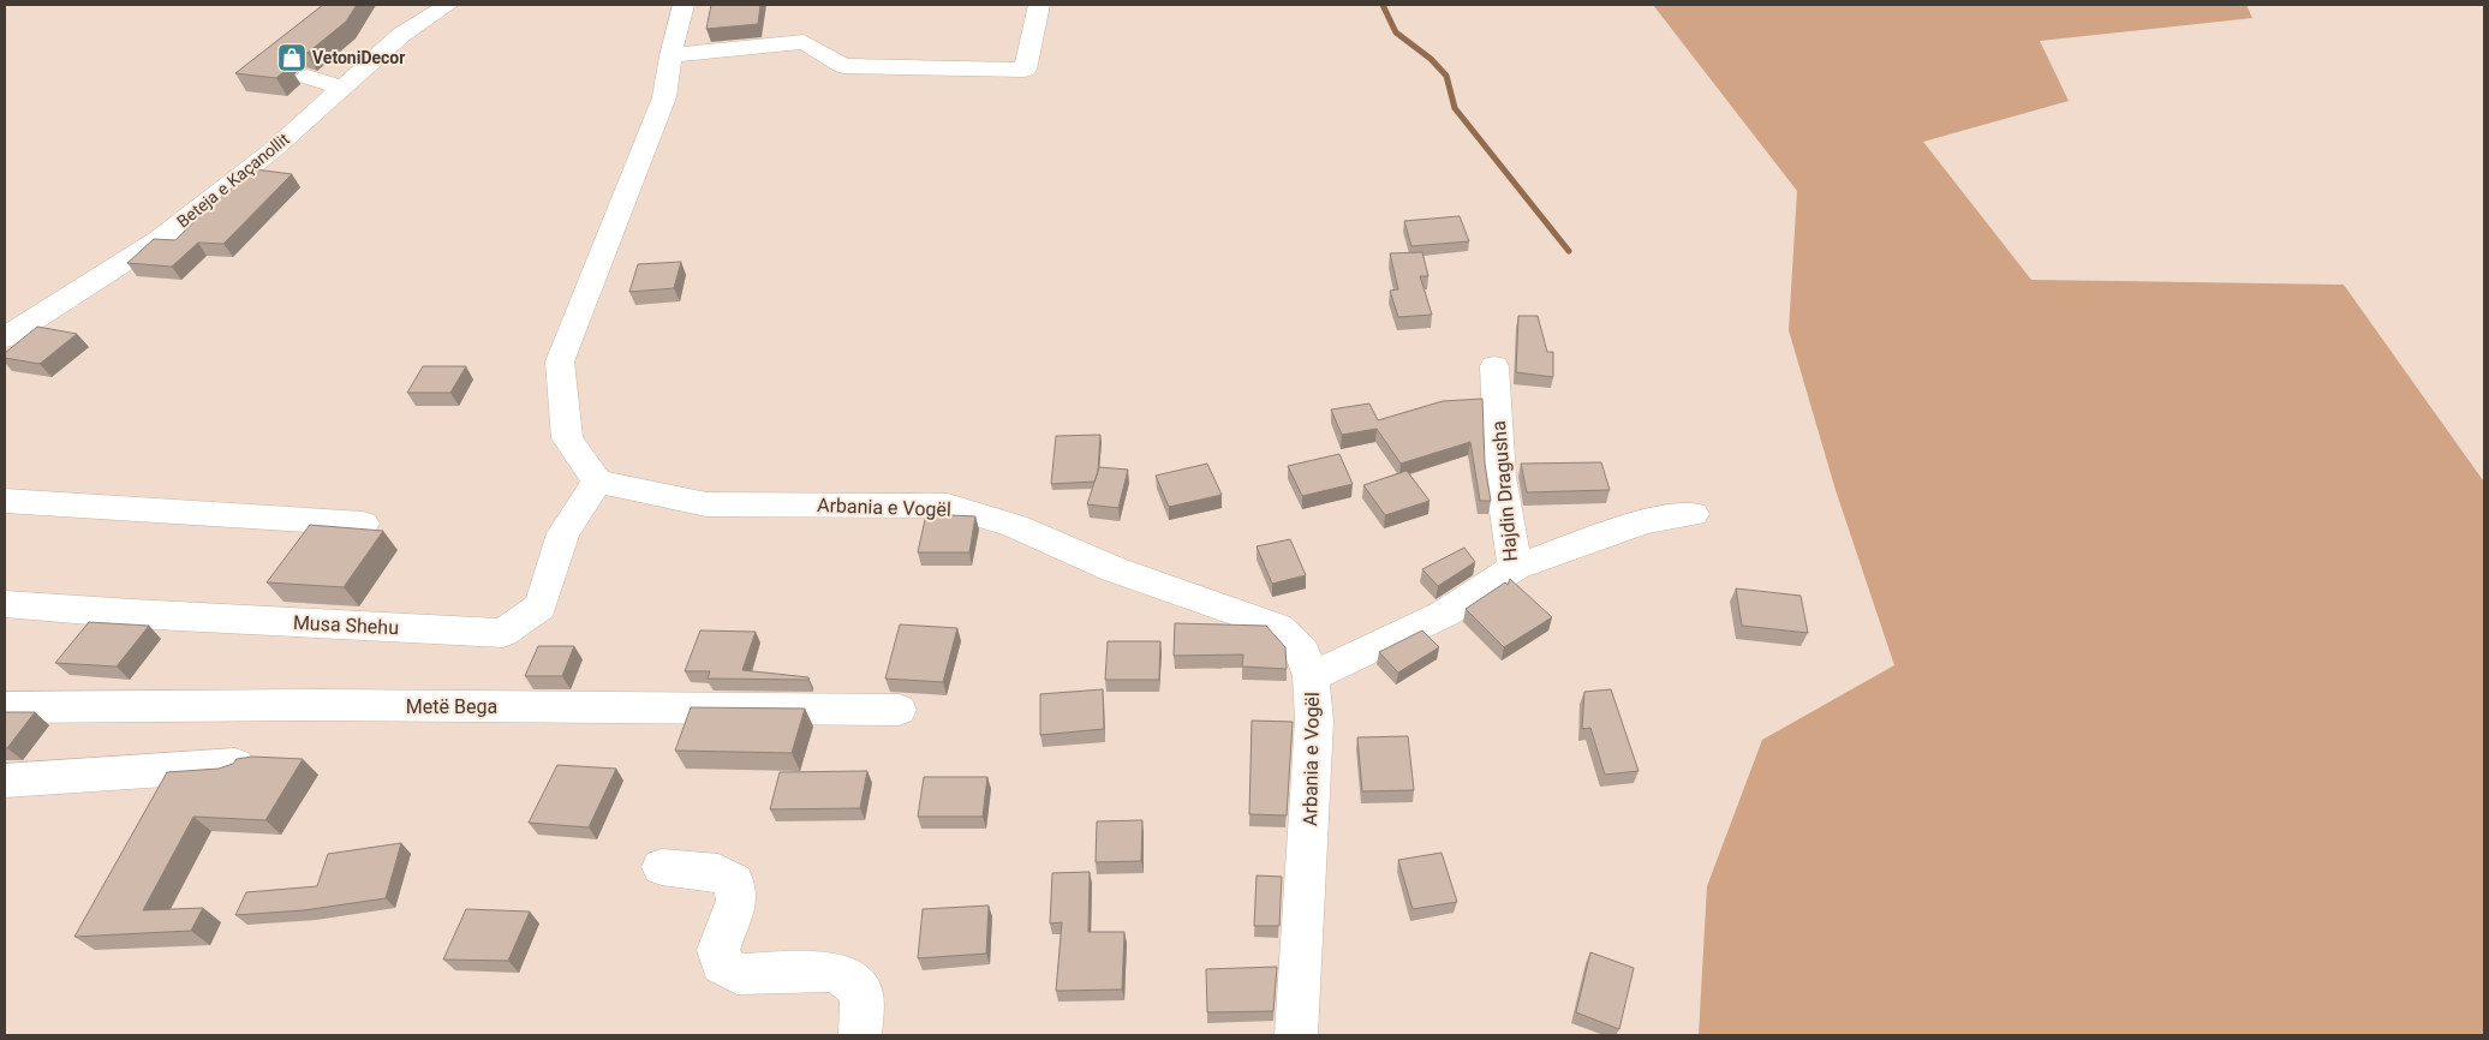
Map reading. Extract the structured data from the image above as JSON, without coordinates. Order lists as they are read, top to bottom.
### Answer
{
  "streets": {
    "street": [
      "Beteja e Kaçanollit",
      "Hajdin Dragusha",
      "Arbania e Vogël",
      "Musa Shehu",
      "Metë Bega"
    ]
  },
  "crossings": [
    ["Hajdin Dragusha", "Arbania e Vogël"],
    ["Arbania e Vogël", "Musa Shehu"]
  ],
  "places": {
    "shop": ["VetoniDecor"]
  }
}
